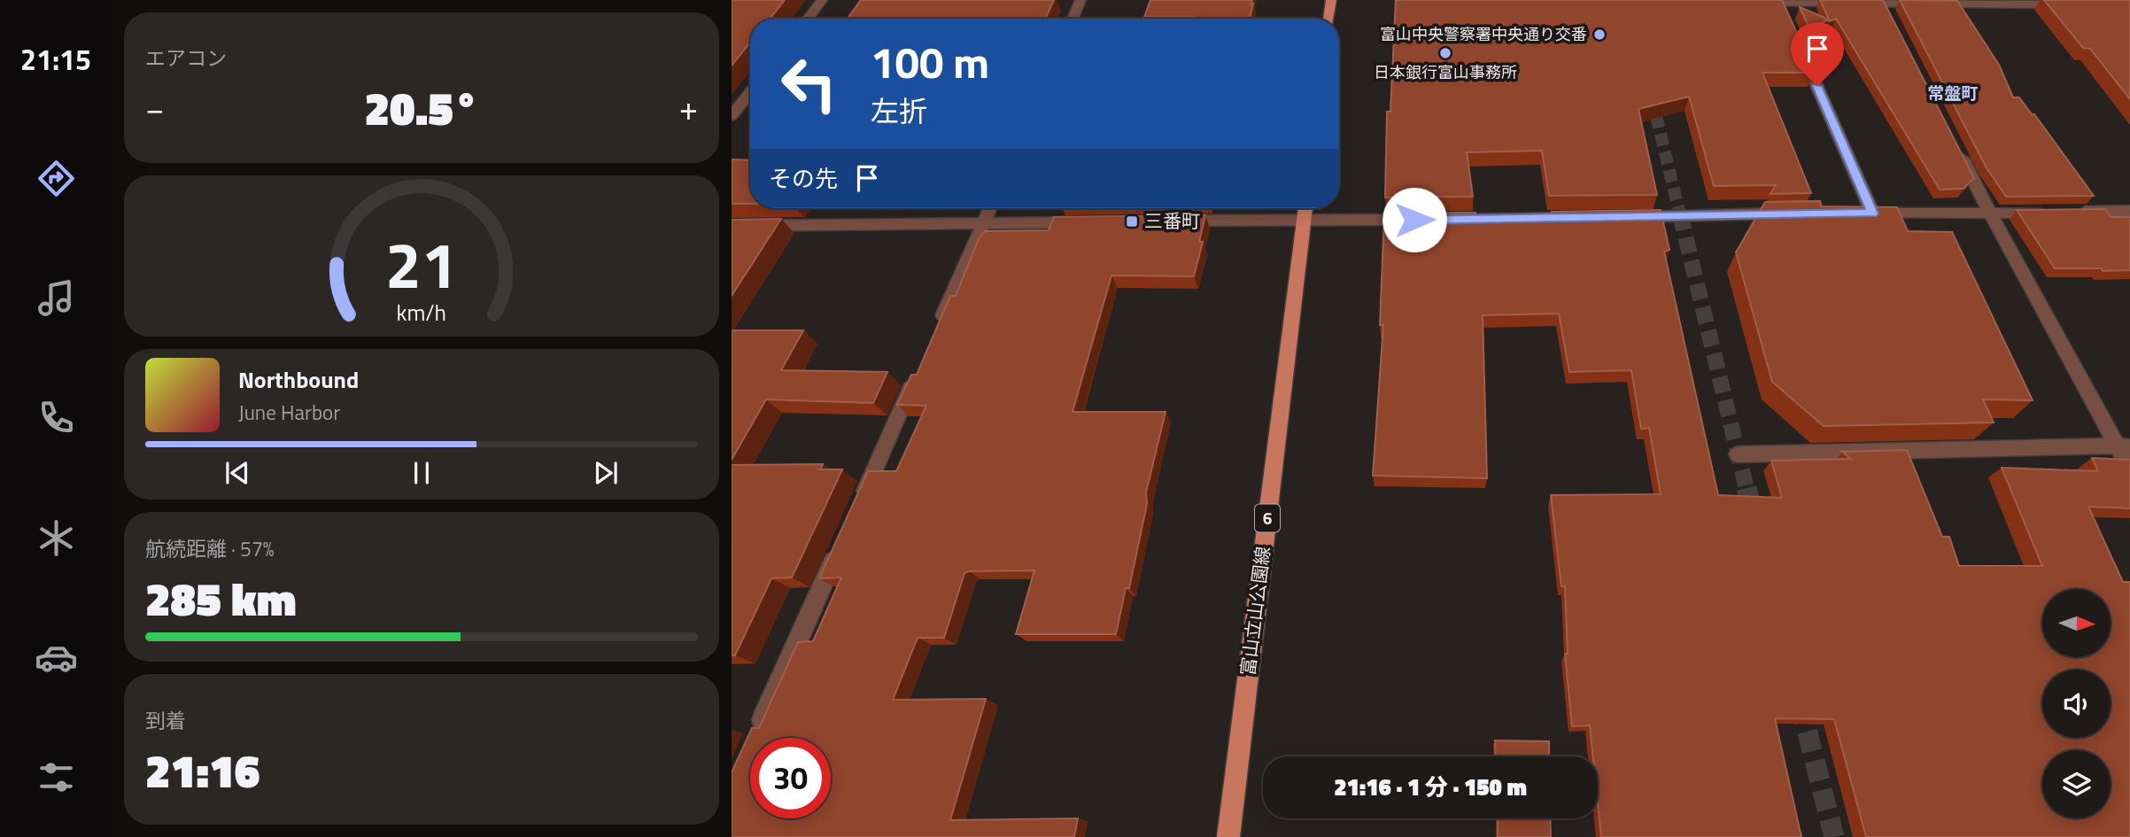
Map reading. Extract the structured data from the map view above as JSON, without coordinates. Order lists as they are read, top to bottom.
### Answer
{
  "streets": {
    "main road": ["6", "富山立山公園線"]
  },
  "districts": ["常盤町"],
  "places": {
    "other": ["富山中央警察署中央通り交番", "日本銀行富山事務所"],
    "transit": ["三番町"]
  },
  "north": "right",
  "page": {
    "tabs": "21:15",
    "tile": [
      "エアコン",
      ["航続距離 · 57%", "285 km"],
      ["到着", "21:16"]
    ],
    "turn": ["100 m", "左折"],
    "heat": ["−", "20.5°", "+"],
    "then": "その先",
    "song": ["Northbound", "June Harbor"],
    "limit": "30",
    "trip": "21:16 · 1 分 · 150 m",
    "gauge": ["21", "km/h"]
  }
}
